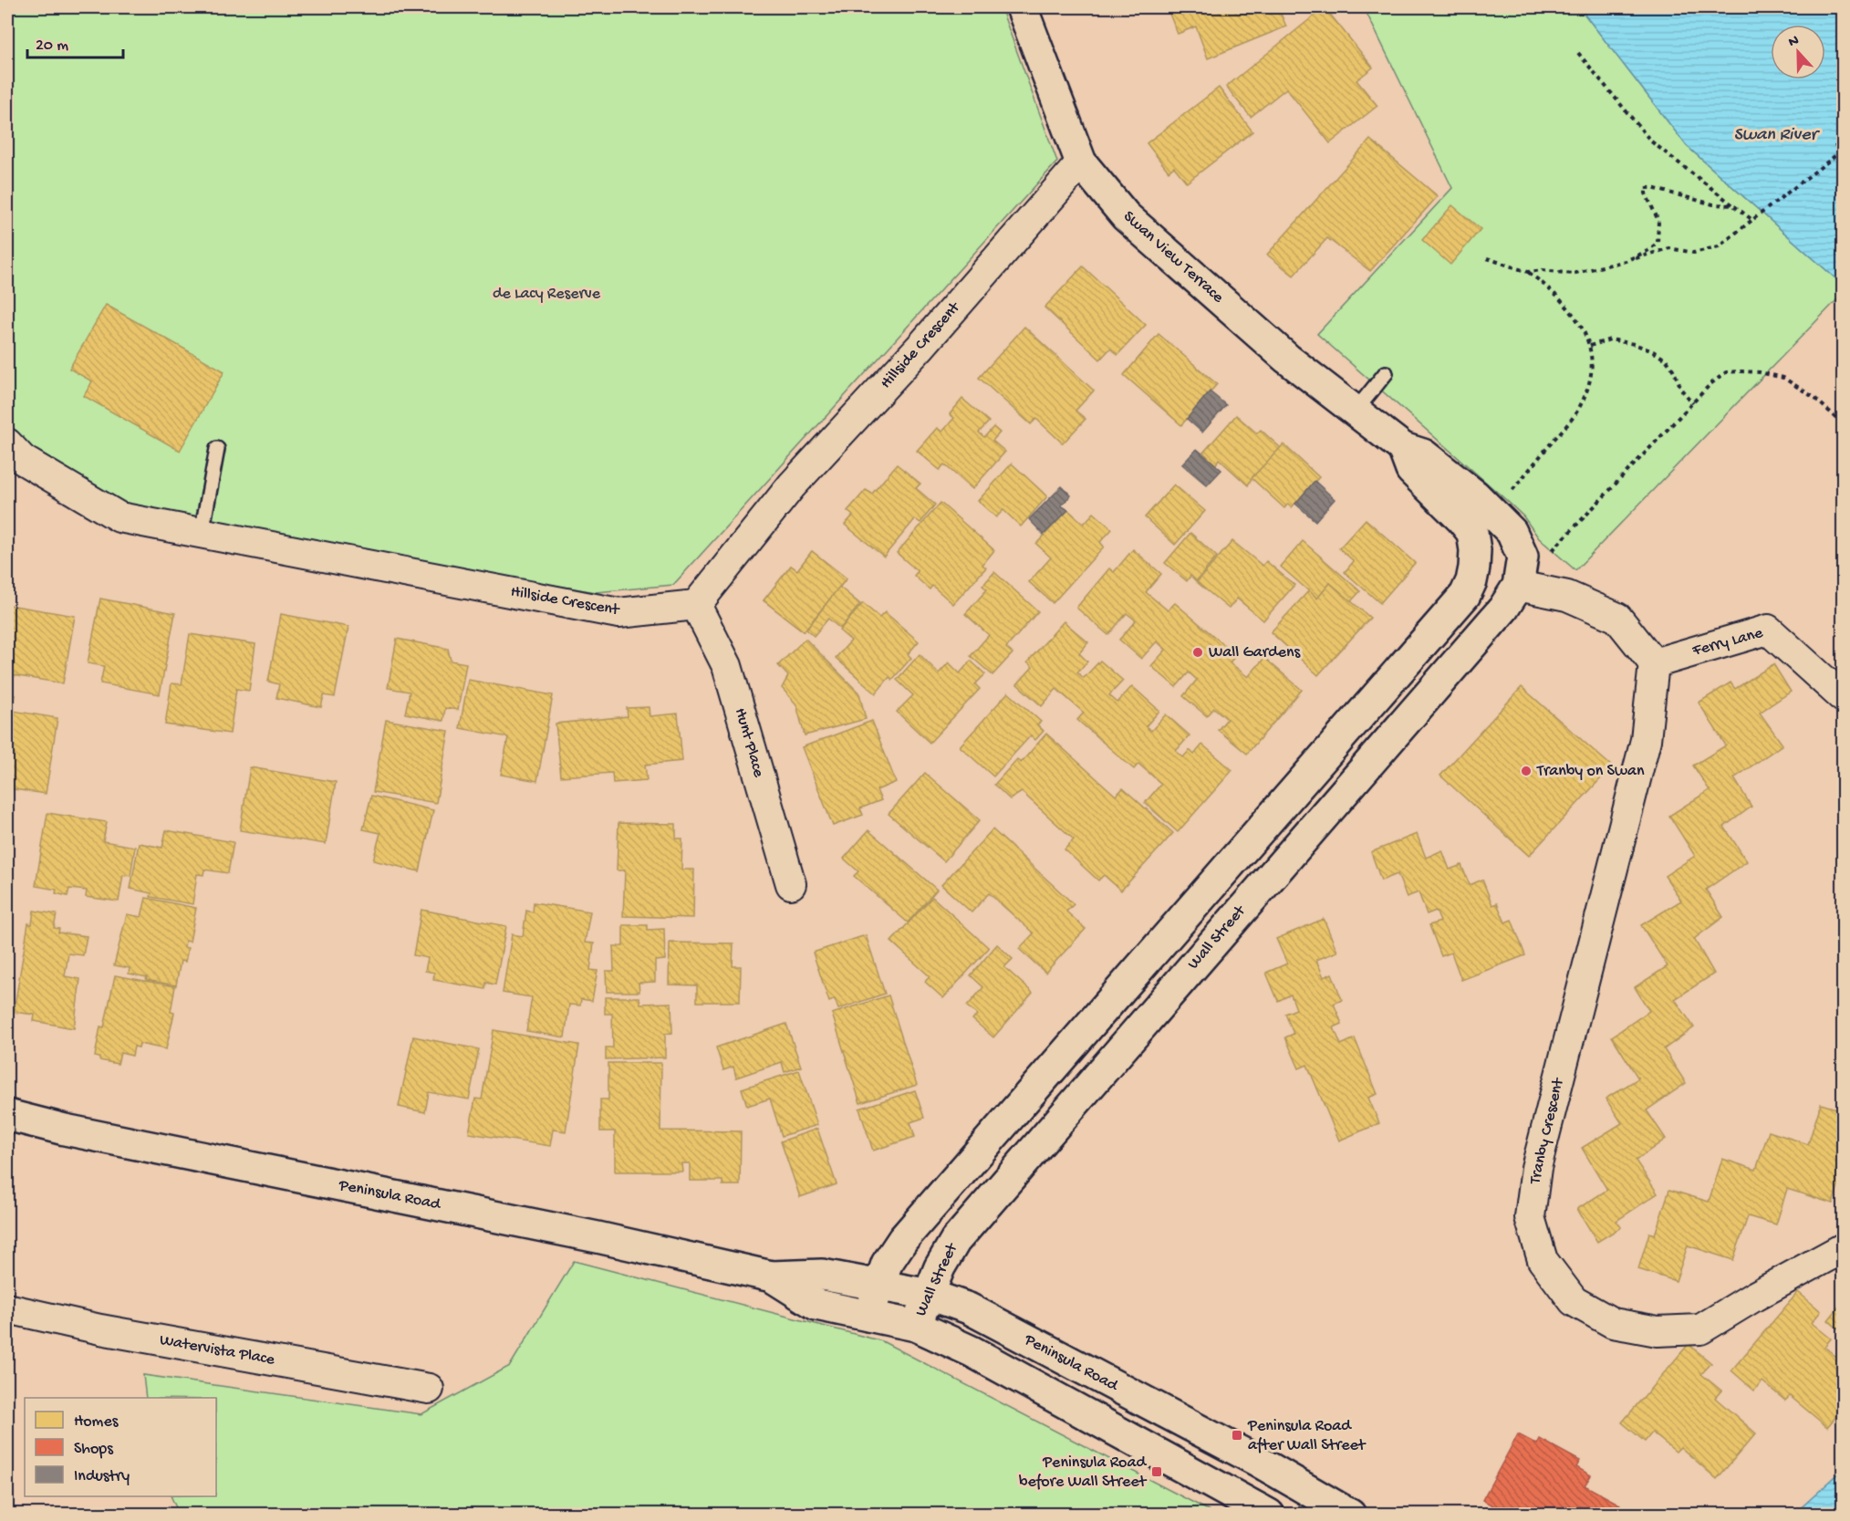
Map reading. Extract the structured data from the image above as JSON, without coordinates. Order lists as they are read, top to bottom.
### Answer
{
  "streets": {
    "street": [
      "Swan View Terrace",
      "Hillside Crescent",
      "Ferry Lane",
      "Hunt Place",
      "Wall Street",
      "Tranby Crescent",
      "Peninsula Road",
      "Watervista Place"
    ]
  },
  "crossings": [
    ["Swan View Terrace", "Hillside Crescent"],
    ["Swan View Terrace", "Wall Street"],
    ["Hillside Crescent", "Hunt Place"],
    ["Ferry Lane", "Tranby Crescent"],
    ["Wall Street", "Peninsula Road"]
  ],
  "water": ["Swan River"],
  "parks": ["de Lacy Reserve"],
  "places": {
    "other": ["Wall Gardens", "Tranby on Swan"],
    "transit": ["Peninsula Road after Wall Street", "Peninsula Road before Wall Street"]
  },
  "legend": ["Homes", "Shops", "Industry"],
  "scale_bar": "20 m",
  "north": "top"
}
